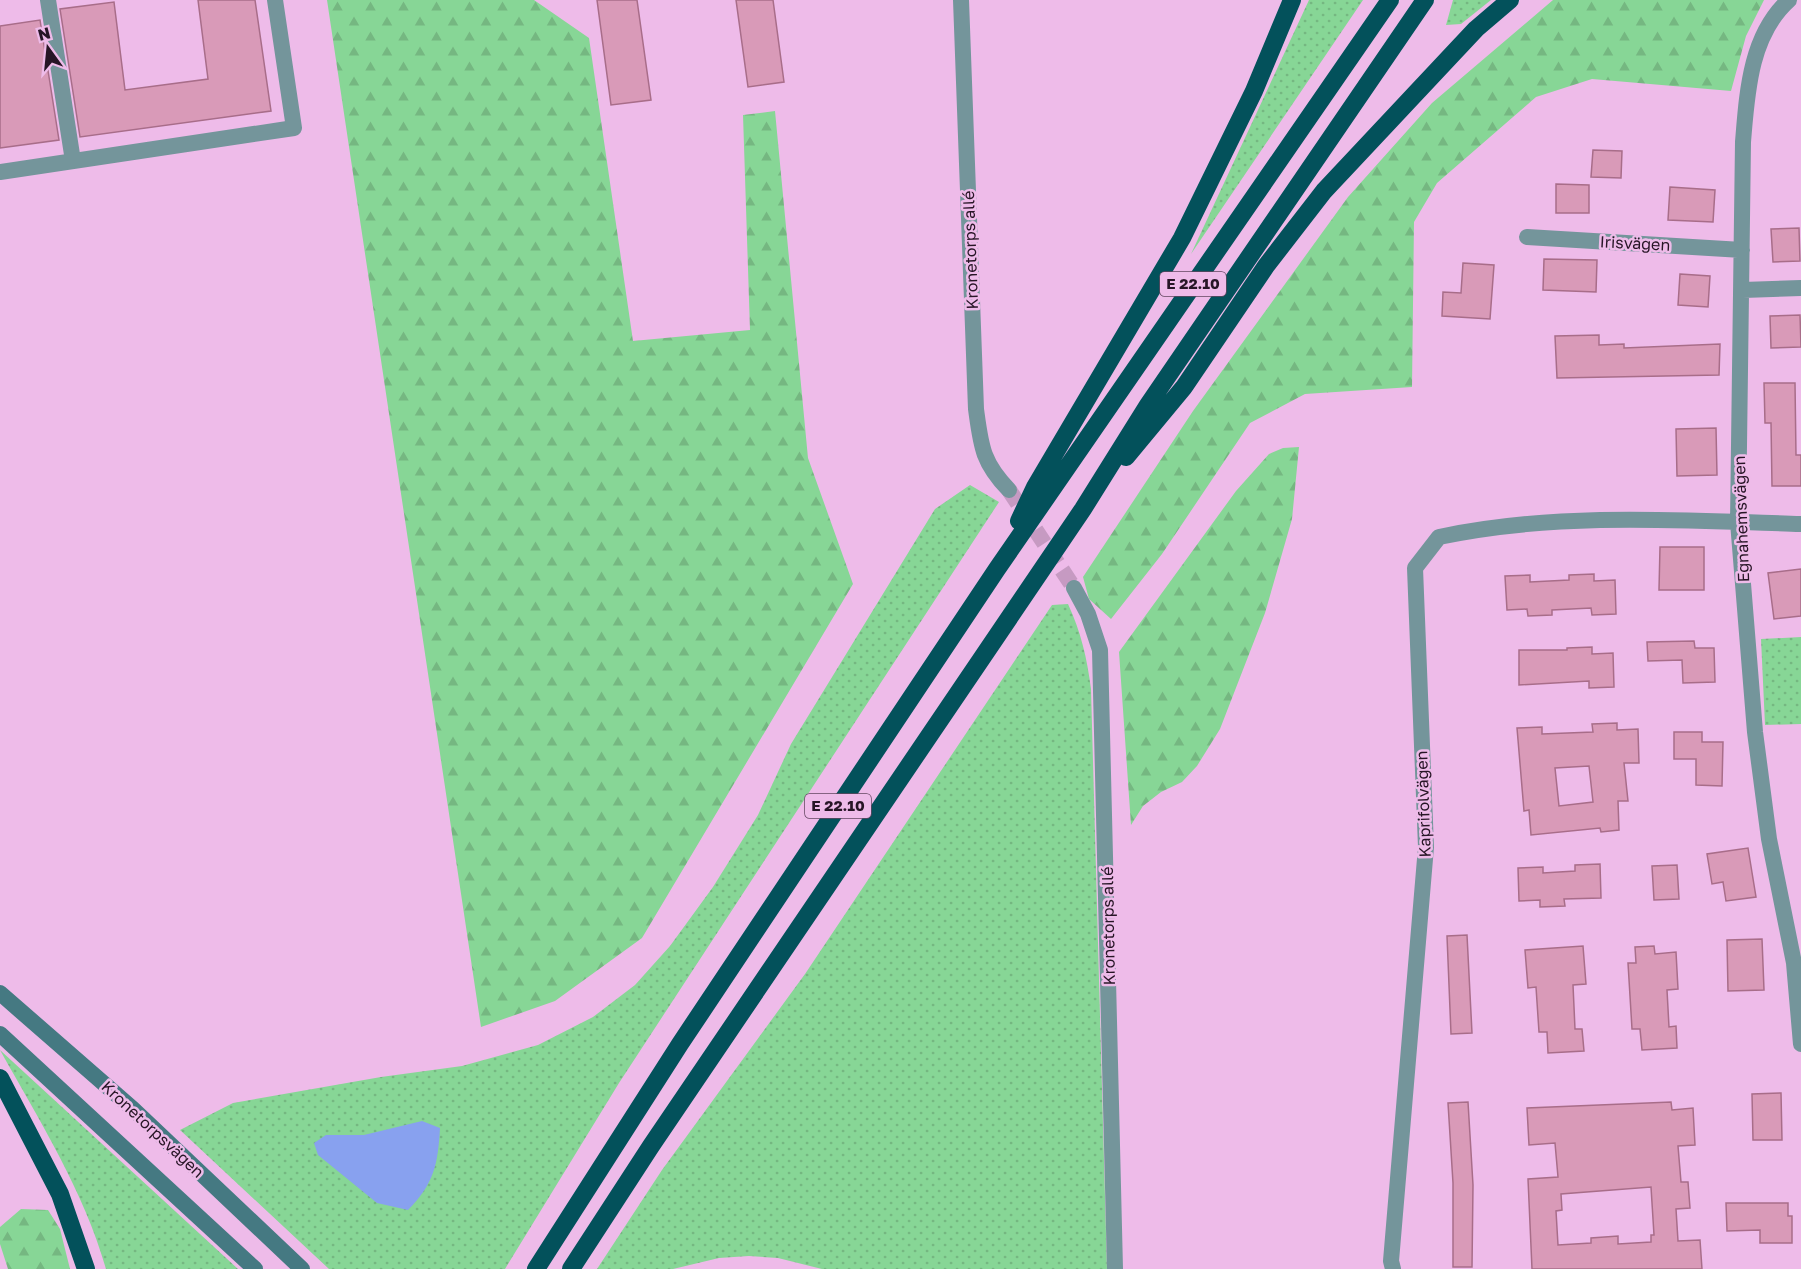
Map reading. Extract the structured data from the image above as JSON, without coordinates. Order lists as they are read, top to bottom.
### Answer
{
  "streets": {
    "highway": ["E 22.10"],
    "main road": ["Kronetorpsvägen"],
    "street": [
      "Irisvägen",
      "Kronetorps allé",
      "Egnahemsvägen",
      "Kaprifolvägen"
    ]
  },
  "crossings": [
    ["Irisvägen", "Egnahemsvägen"],
    ["Egnahemsvägen", "Kaprifolvägen"]
  ],
  "north": "top"
}
